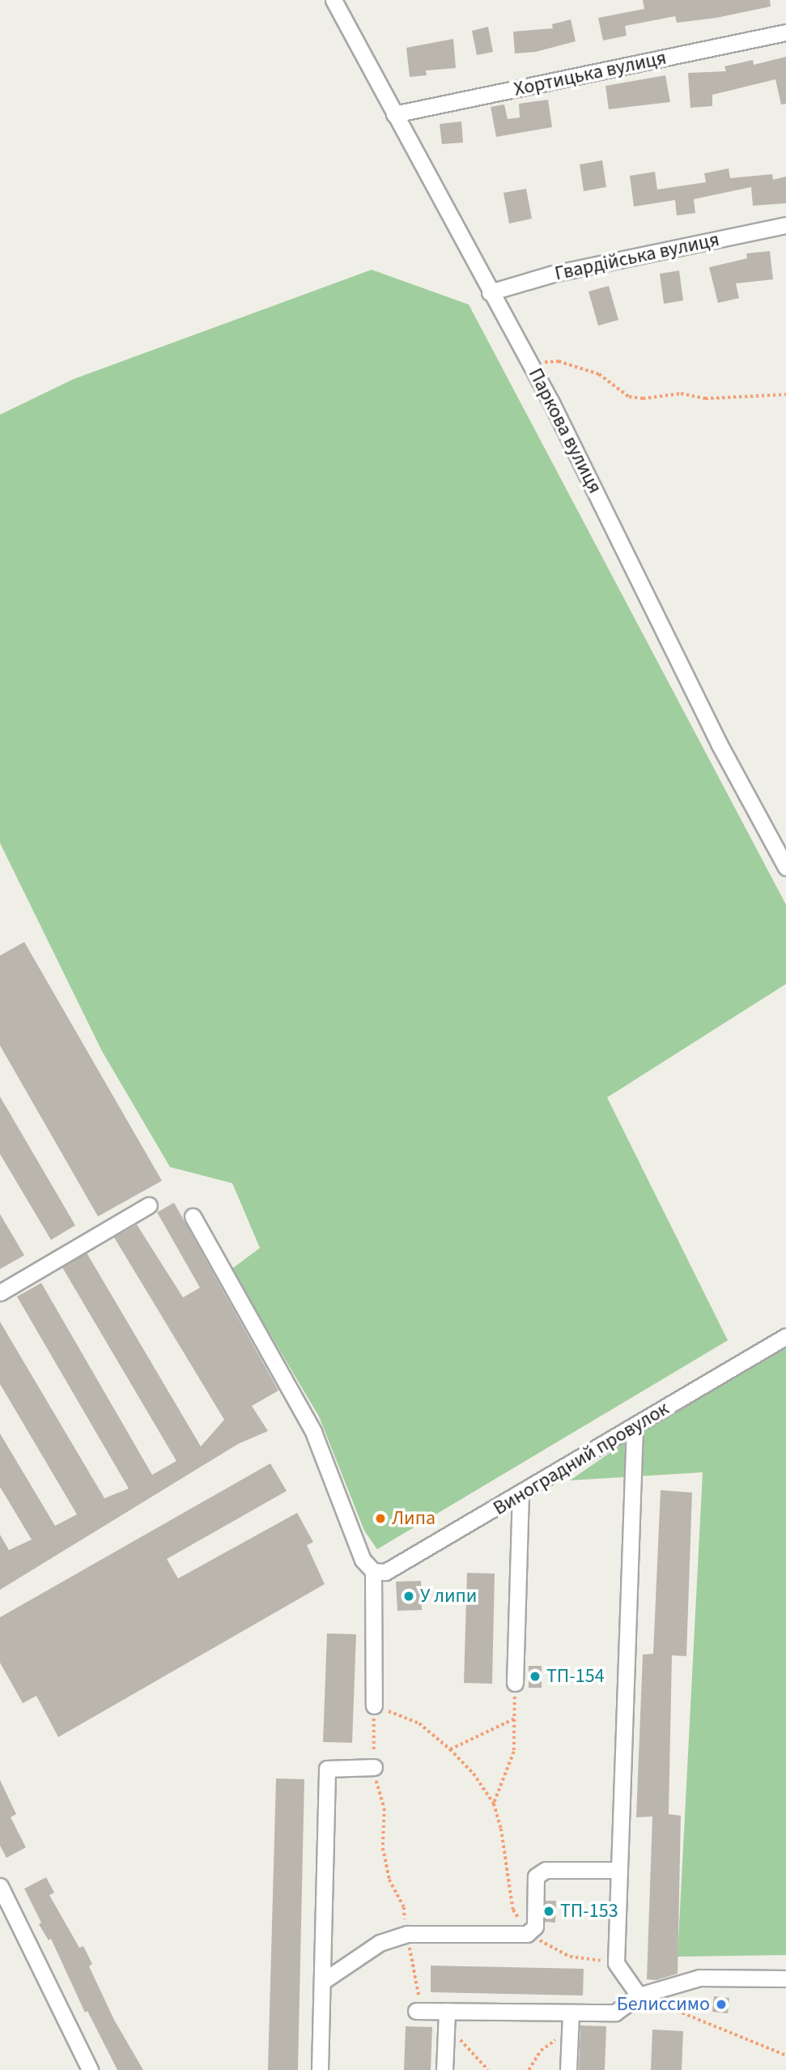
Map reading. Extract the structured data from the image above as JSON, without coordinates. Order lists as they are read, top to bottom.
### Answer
{
  "streets": {
    "street": [
      "Хортицька вулиця",
      "Гвардійська вулиця",
      "Паркова вулиця",
      "Виноградний провулок"
    ]
  },
  "crossings": [
    ["Хортицька вулиця", "Паркова вулиця"],
    ["Гвардійська вулиця", "Паркова вулиця"]
  ],
  "places": [
    "Липа",
    "У липи",
    "ТП-154",
    "ТП-153",
    "Белиссимо"
  ]
}
